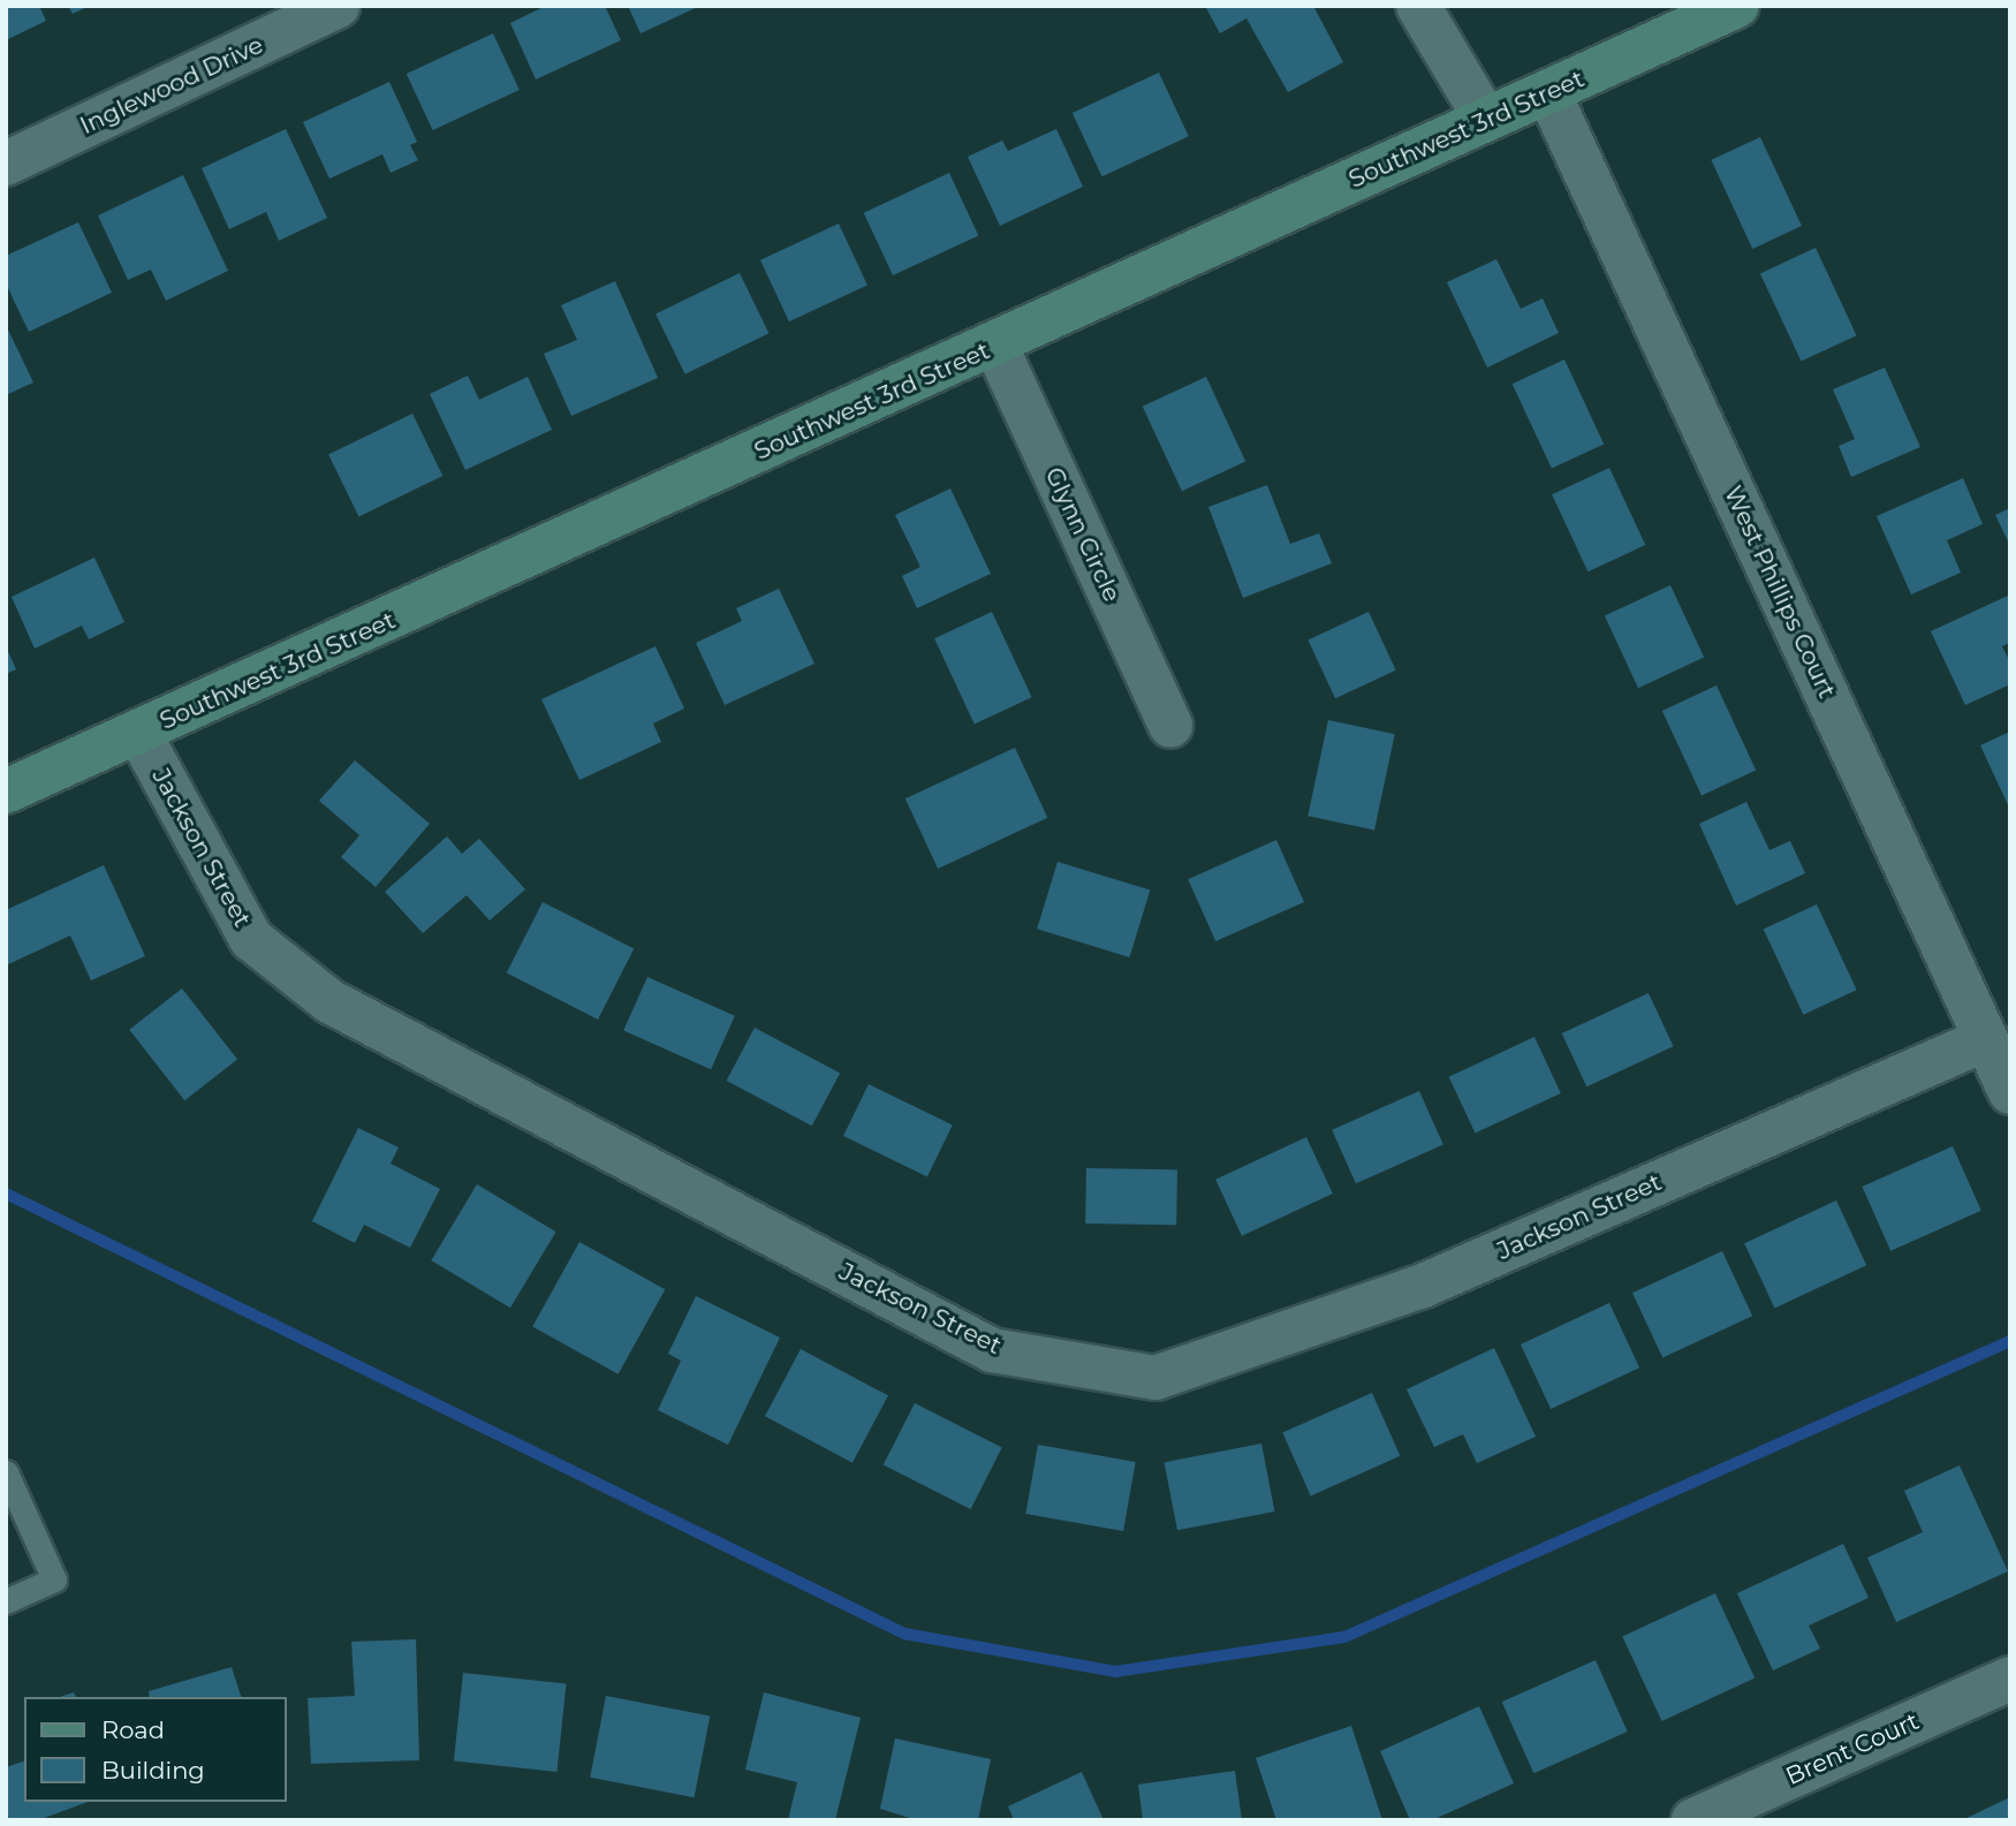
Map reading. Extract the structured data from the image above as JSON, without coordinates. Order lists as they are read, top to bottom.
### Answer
{
  "streets": {
    "street": [
      "Inglewood Drive",
      "Southwest 3rd Street",
      "Glynn Circle",
      "West Phillips Court",
      "Jackson Street",
      "Brent Court"
    ]
  },
  "crossings": [
    ["Southwest 3rd Street", "Glynn Circle"],
    ["Southwest 3rd Street", "West Phillips Court"],
    ["Southwest 3rd Street", "Jackson Street"],
    ["West Phillips Court", "Jackson Street"]
  ],
  "legend": ["Road", "Building"]
}
